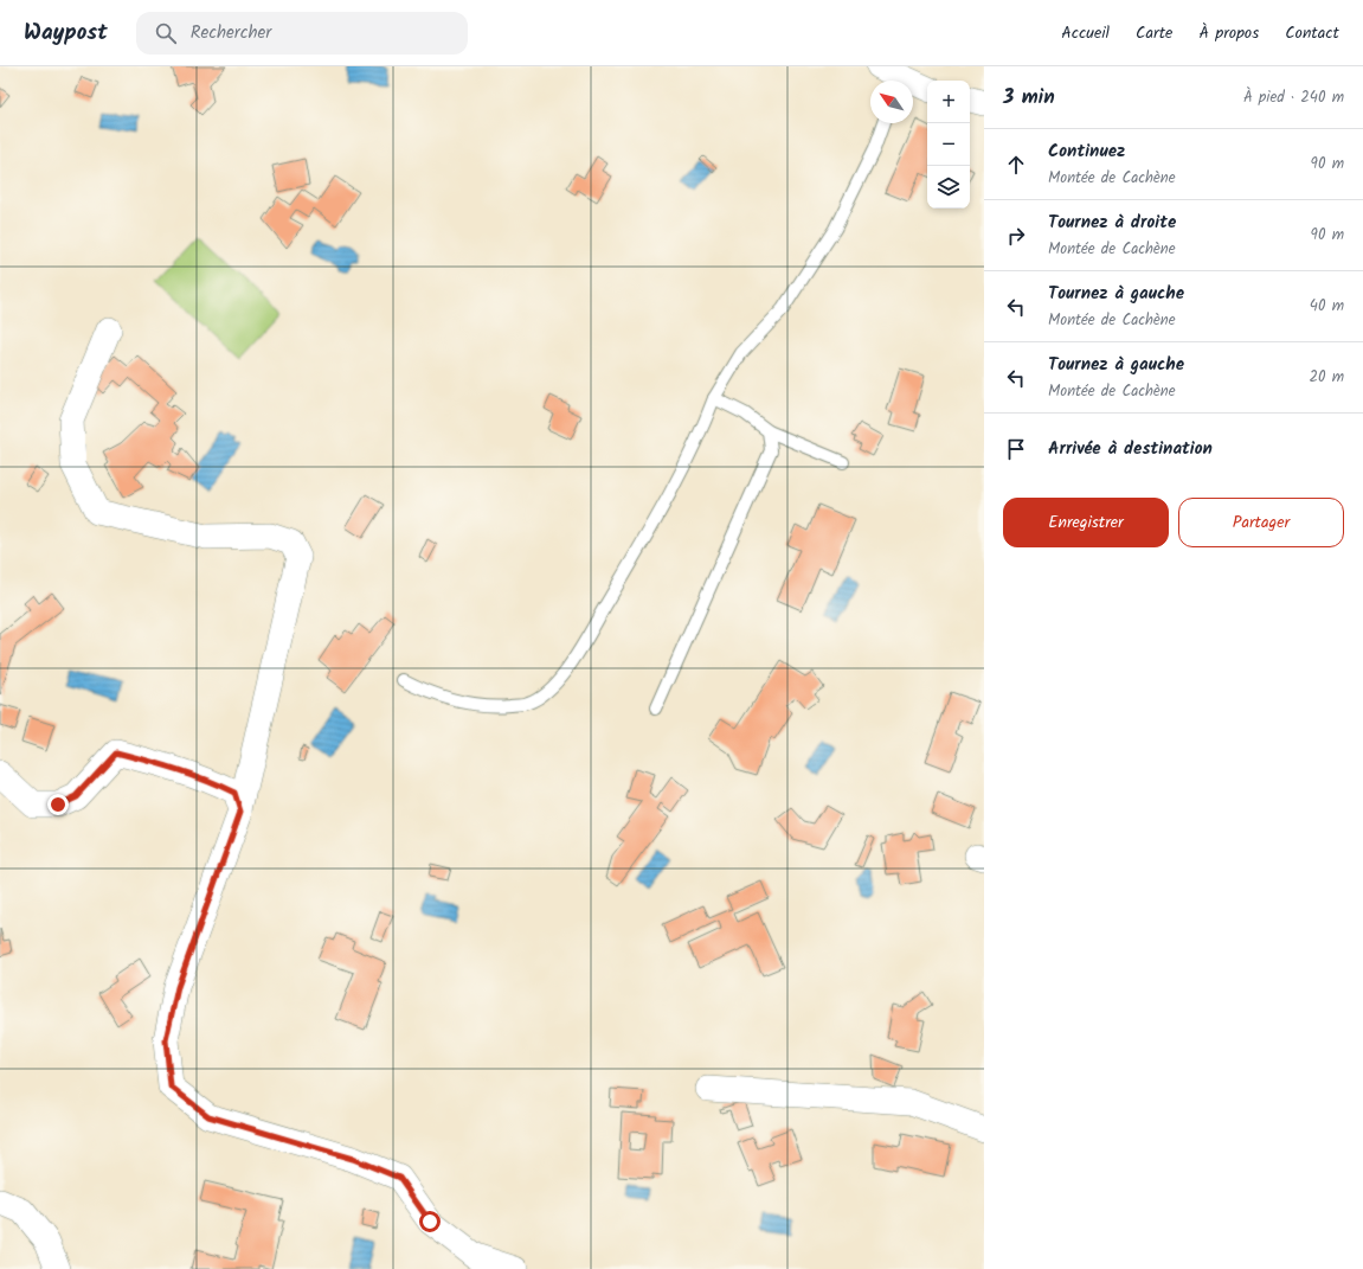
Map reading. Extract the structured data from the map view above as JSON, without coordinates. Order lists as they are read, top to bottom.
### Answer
{
  "north": "top left",
  "page": {
    "header": "Waypost",
    "search": "Rechercher",
    "nav": [
      "Accueil",
      "Carte",
      "À propos",
      "Contact"
    ],
    "heading": ["3 min", "À pied · 240 m"],
    "map_buttons": ["+", "−"],
    "list": [
      ["Continuez", "Montée de Cachène", "90 m"],
      ["Tournez à droite", "Montée de Cachène", "90 m"],
      ["Tournez à gauche", "Montée de Cachène", "40 m"],
      ["Tournez à gauche", "Montée de Cachène", "20 m"],
      "Arrivée à destination"
    ],
    "buttons": ["Enregistrer", "Partager"]
  }
}
